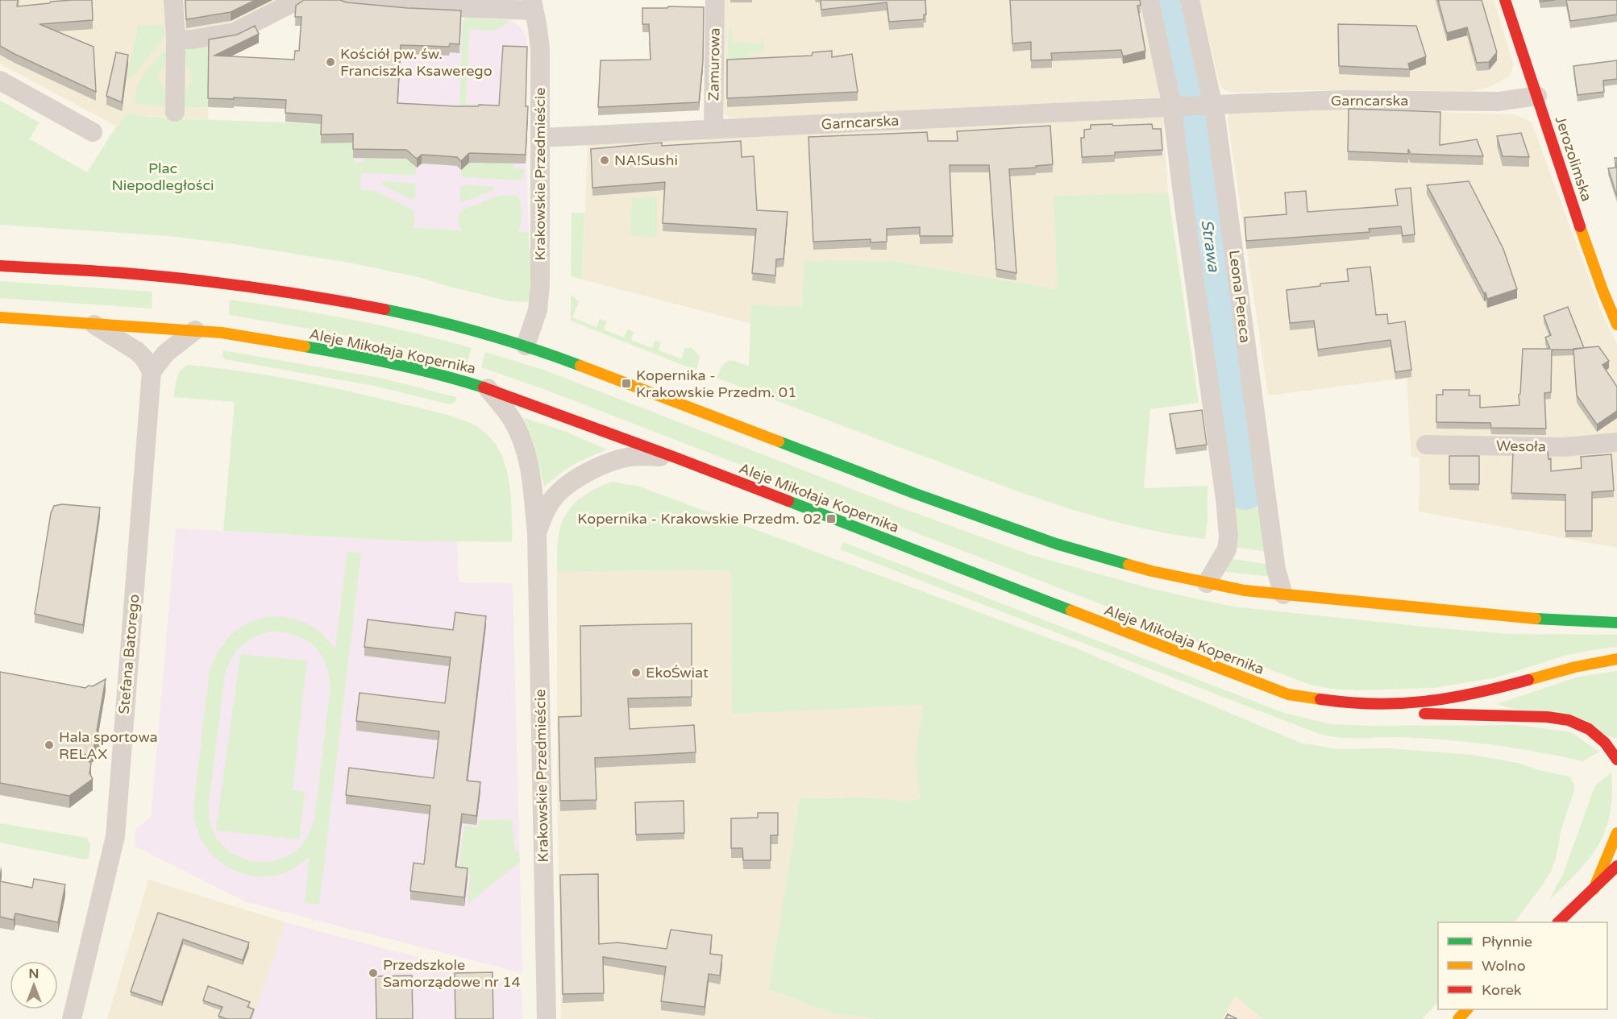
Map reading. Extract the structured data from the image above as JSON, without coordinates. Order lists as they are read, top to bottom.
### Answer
{
  "streets": {
    "main road": ["Jerozolimska", "Aleje Mikołaja Kopernika"],
    "street": [
      "Zamurowa",
      "Garncarska",
      "Krakowskie Przedmieście",
      "Leona Pereca",
      "Wesoła",
      "Stefana Batorego"
    ]
  },
  "crossings": [
    ["Zamurowa", "Garncarska"],
    ["Garncarska", "Jerozolimska"],
    ["Garncarska", "Krakowskie Przedmieście"],
    ["Garncarska", "Leona Pereca"],
    ["Krakowskie Przedmieście", "Aleje Mikołaja Kopernika"]
  ],
  "water": ["Strawa"],
  "parks": ["Plac Niepodległości"],
  "places": {
    "other": [
      "Kościół pw. św. Franciszka Ksawerego",
      "NA!Sushi",
      "EkoŚwiat",
      "Hala sportowa RELAX",
      "Przedszkole Samorządowe nr 14"
    ],
    "transit": ["Kopernika - Krakowskie Przedm. 01", "Kopernika - Krakowskie Przedm. 02"]
  },
  "legend": ["Płynnie", "Wolno", "Korek"],
  "north": "top"
}
